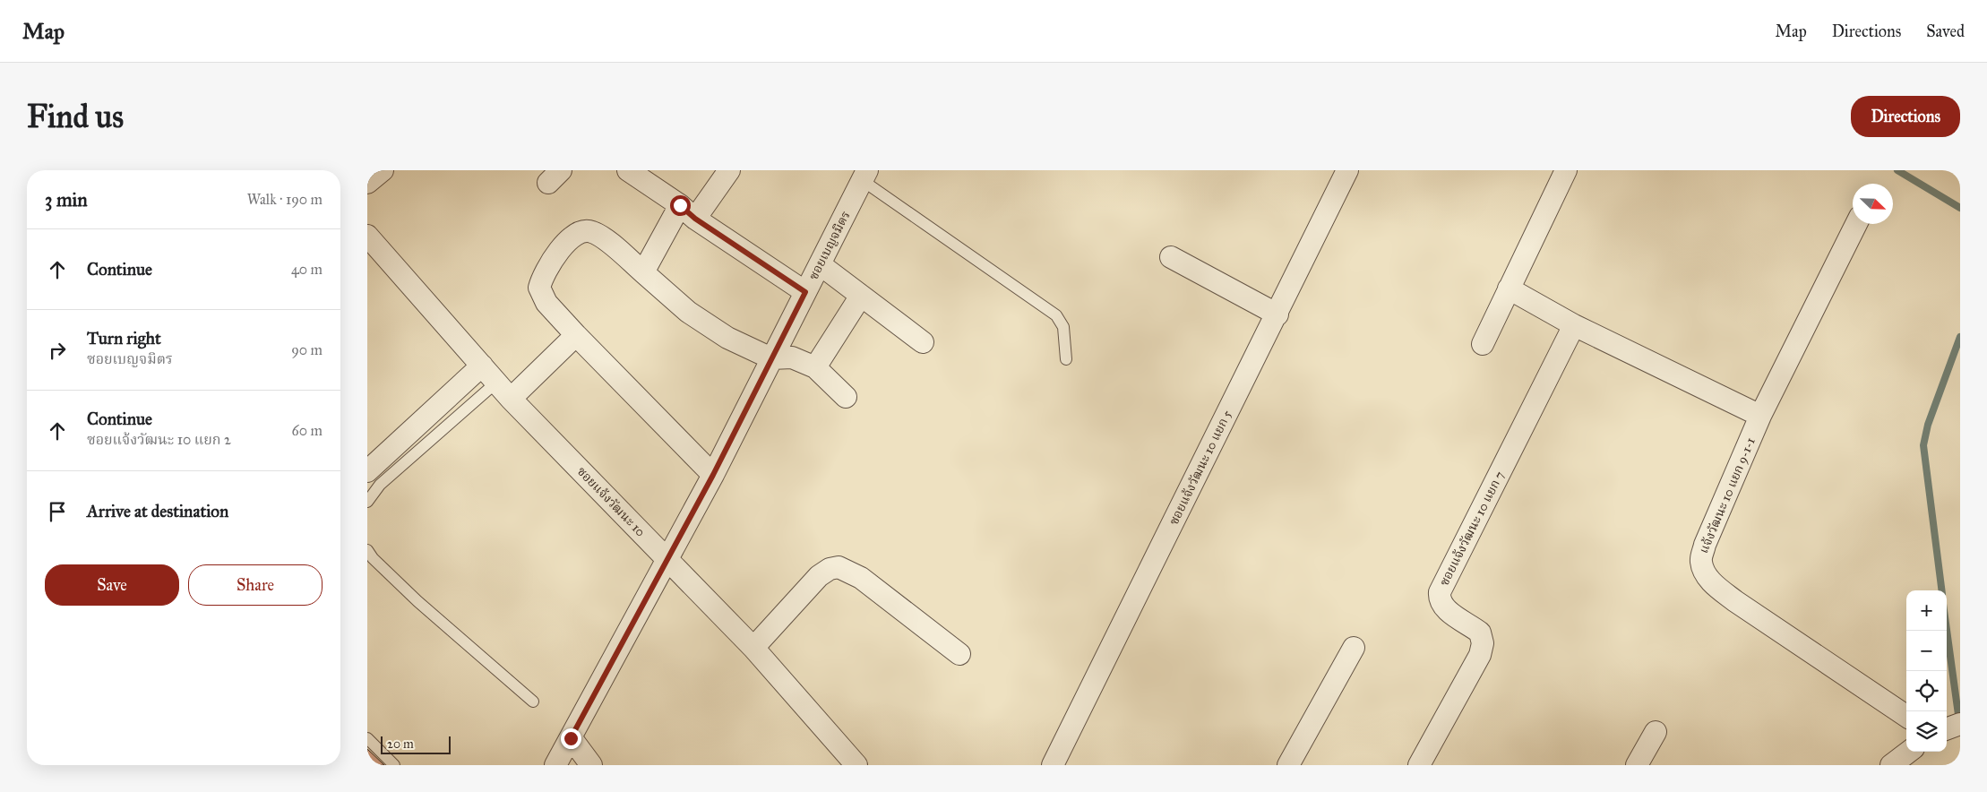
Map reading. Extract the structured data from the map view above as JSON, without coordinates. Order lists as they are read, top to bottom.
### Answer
{
  "streets": {
    "street": [
      "ซอยเบญจมิตร",
      "ซอยแจ้งวัฒนะ 10 แยก 5",
      "แจ้งวัฒนะ 10 แยก 9-1-1",
      "ซอยแจ้งวัฒนะ 10",
      "ซอยแจ้งวัฒนะ 10 แยก 7"
    ]
  },
  "crossings": [
    ["ซอยเบญจมิตร", "ซอยแจ้งวัฒนะ 10"]
  ],
  "scale_bar": "20 m",
  "north": "bottom right",
  "page": {
    "header": "Map",
    "nav": ["Map", "Directions", "Saved"],
    "buttons": [
      "Directions",
      ["Save", "Share"]
    ],
    "title": "Find us",
    "heading": ["3 min", "Walk · 190 m"],
    "list": [
      ["Continue", "40 m"],
      ["Turn right", "ซอยเบญจมิตร", "90 m"],
      ["Continue", "ซอยแจ้งวัฒนะ 10 แยก 2", "60 m"],
      "Arrive at destination"
    ],
    "map_buttons": ["+", "−"],
    "scale": "20 m"
  }
}
